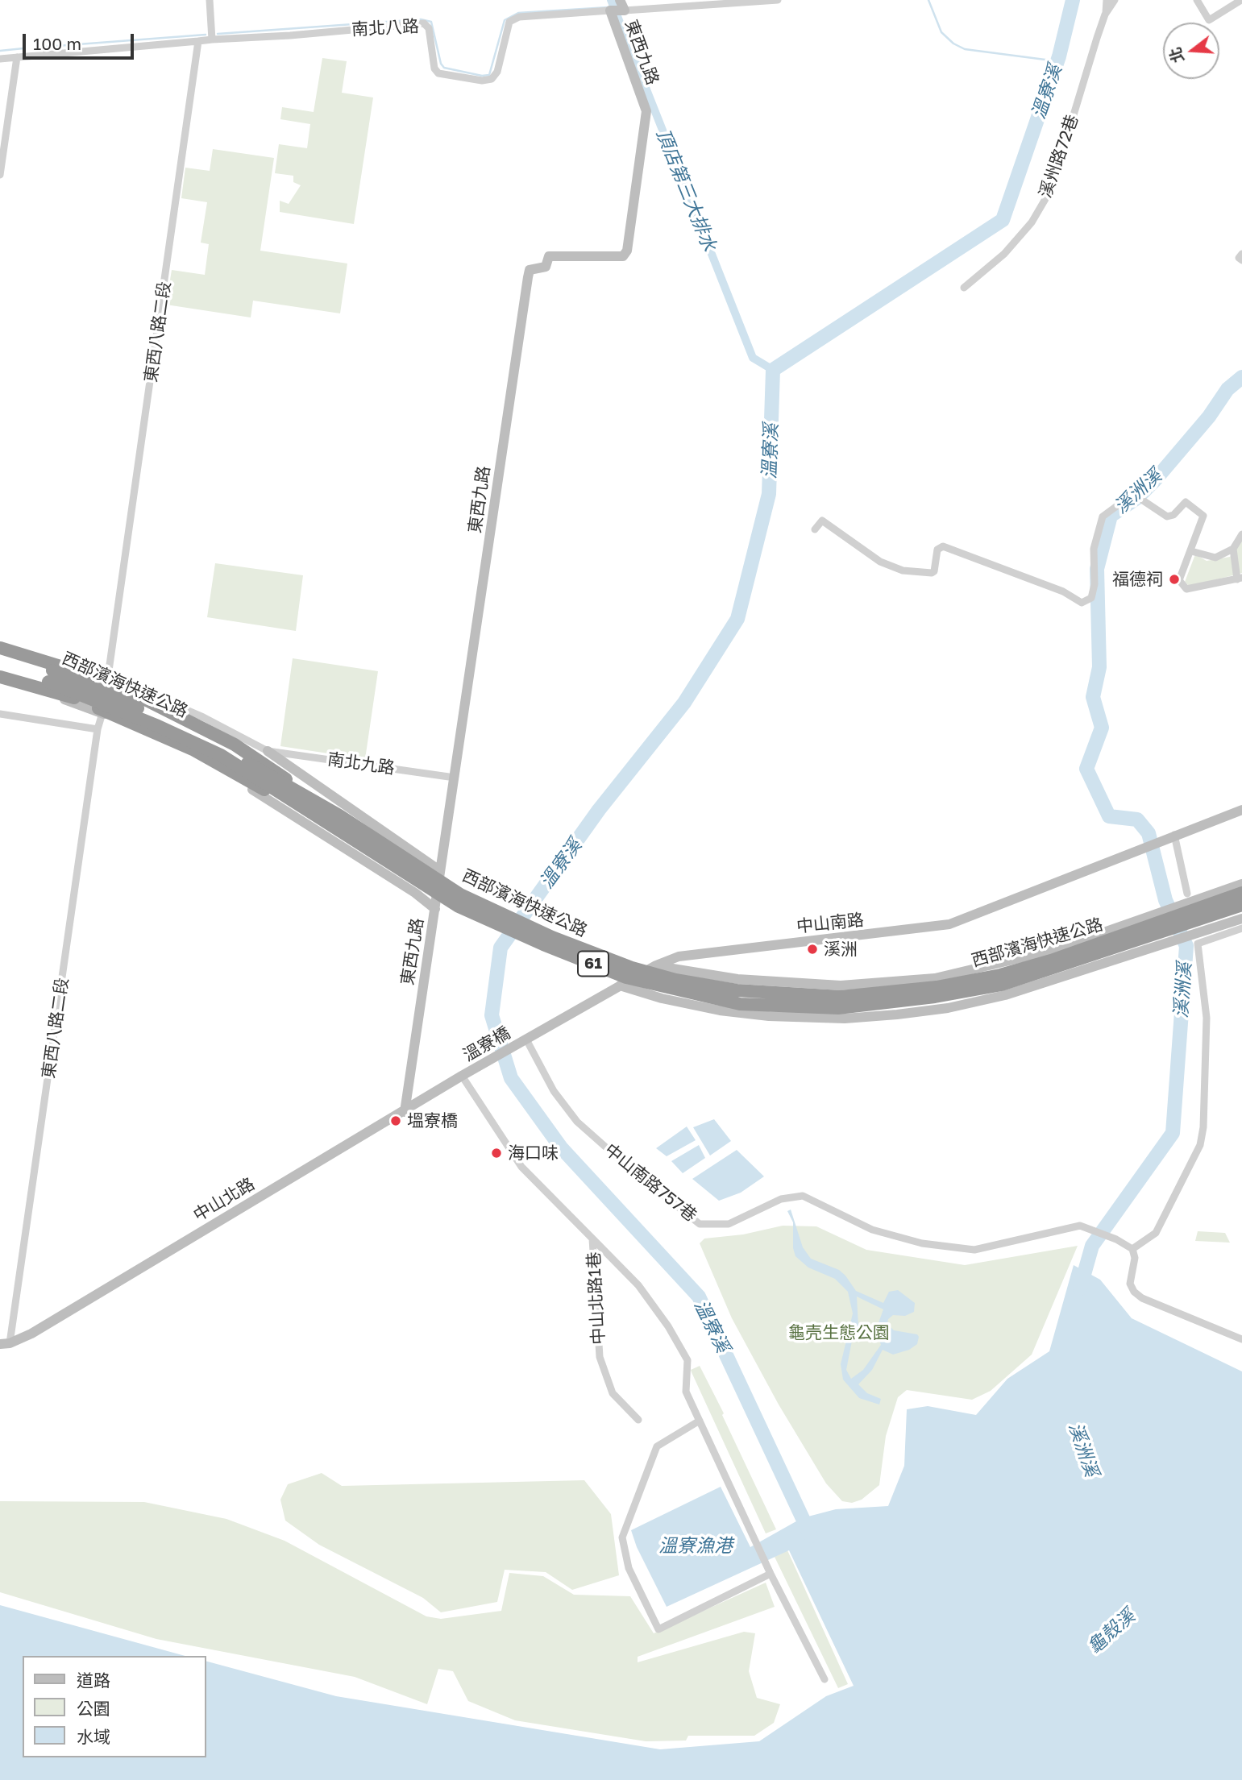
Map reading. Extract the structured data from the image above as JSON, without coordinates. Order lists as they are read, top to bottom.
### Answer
{
  "streets": {
    "highway": ["西部濱海快速公路", "61"],
    "street": [
      "南北八路",
      "東西九路",
      "溪州路72巷",
      "東西八路二段",
      "南北九路",
      "中山南路",
      "溫寮橋",
      "中山南路757巷",
      "中山北路",
      "中山北路1巷"
    ]
  },
  "crossings": [
    ["南北八路", "東西九路"],
    ["東西九路", "南北九路"],
    ["東西九路", "中山北路"],
    ["東西八路二段", "南北九路"],
    ["東西八路二段", "中山北路"],
    ["中山南路", "溫寮橋"],
    ["中山南路", "中山南路757巷"],
    ["溫寮橋", "中山南路757巷"],
    ["溫寮橋", "中山北路"],
    ["溫寮橋", "中山北路1巷"],
    ["中山北路", "中山北路1巷"]
  ],
  "water": [
    "溫寮溪",
    "頂店第三大排水",
    "溪洲溪",
    "溫寮漁港",
    "龜殼溪"
  ],
  "parks": ["龜壳生態公園"],
  "places": [
    "福德祠",
    "溪洲",
    "塭寮橋",
    "海口味"
  ],
  "legend": ["道路", "公園", "水域"],
  "scale_bar": "100 m",
  "north": "left"
}
